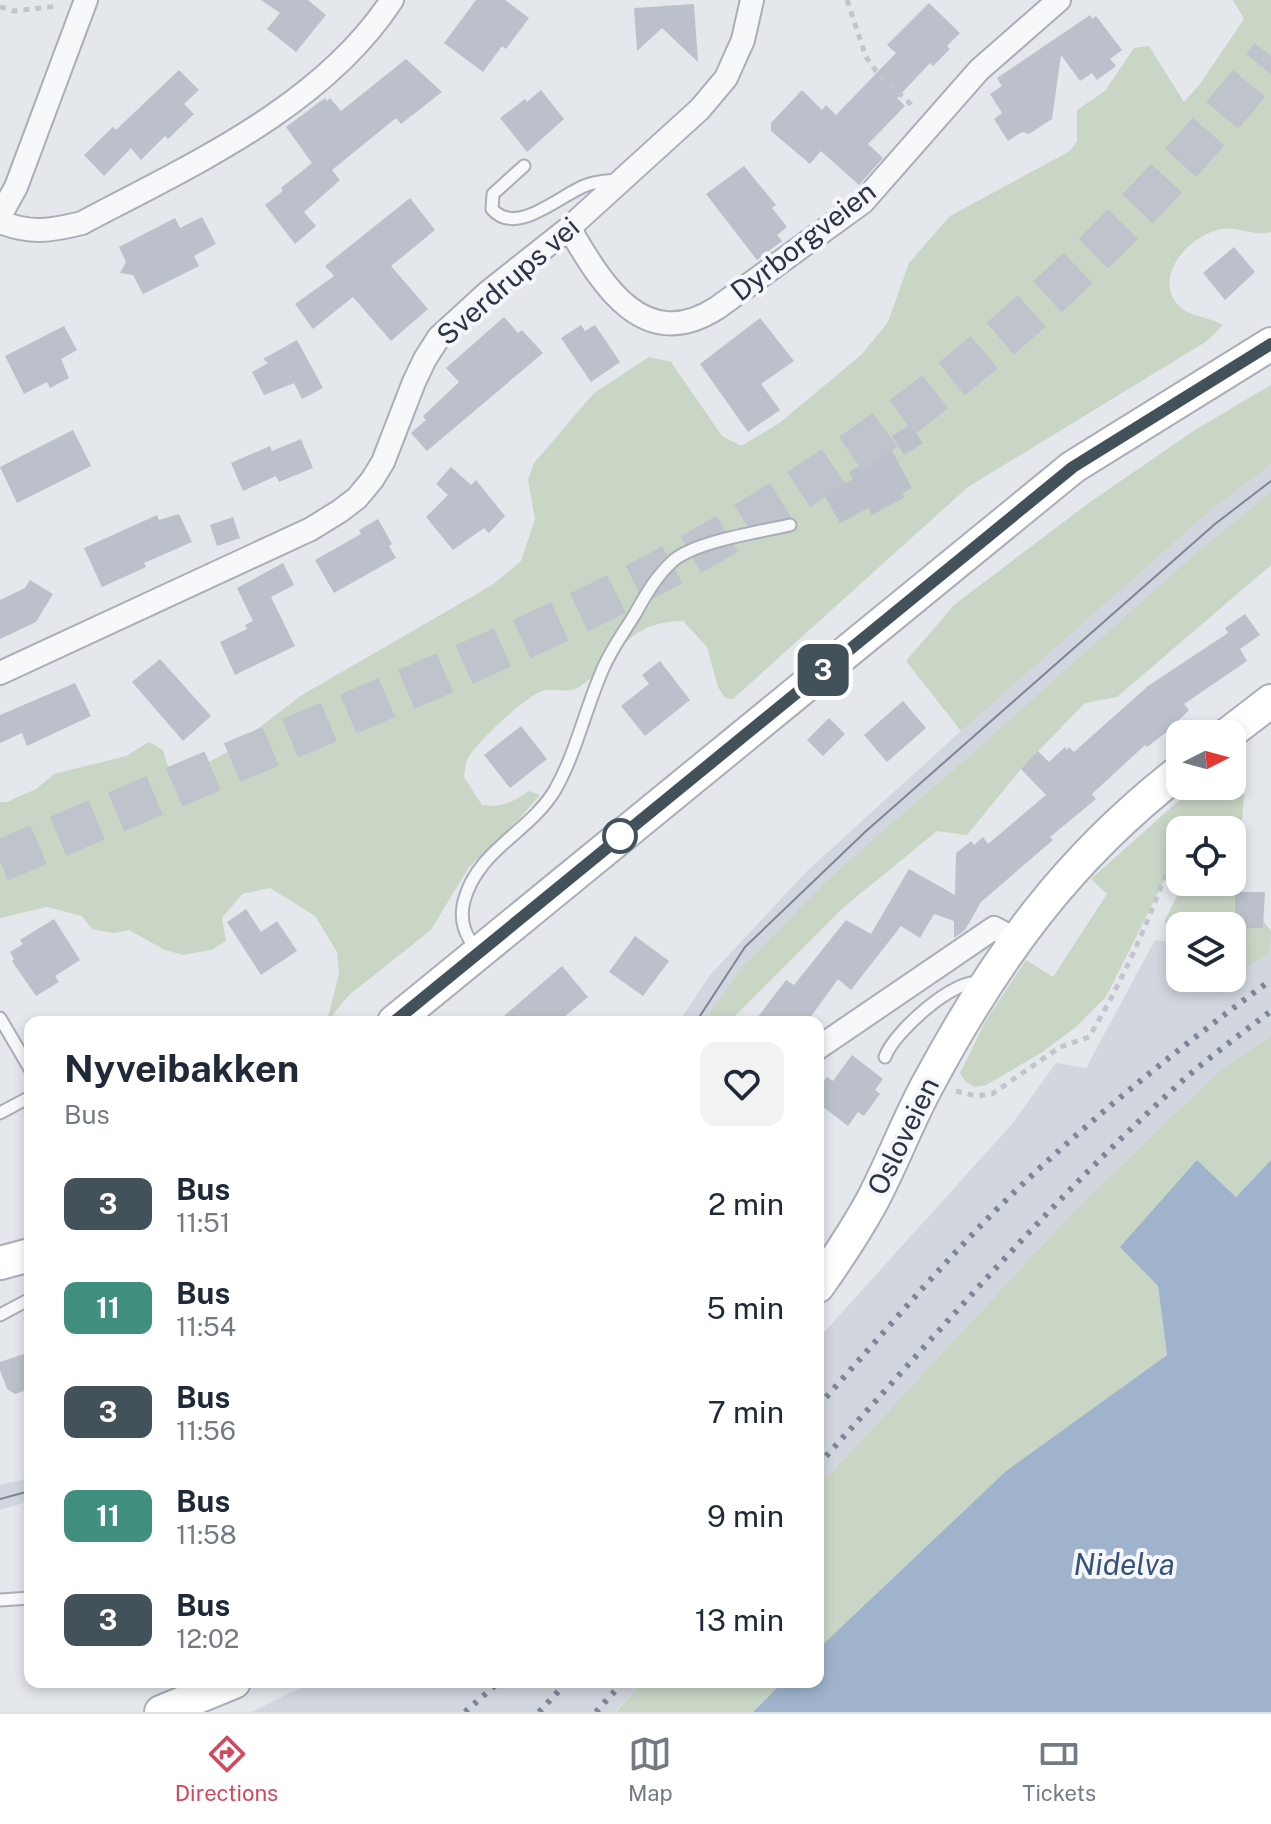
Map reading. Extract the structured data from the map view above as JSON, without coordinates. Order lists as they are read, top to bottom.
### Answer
{
  "streets": {
    "main road": ["Osloveien"],
    "street": ["Dyrborgveien", "Sverdrups vei"]
  },
  "crossings": [
    ["Dyrborgveien", "Sverdrups vei"]
  ],
  "water": ["Nidelva"],
  "lines": ["bus line 3"],
  "north": "right",
  "page": {
    "on_map": "3",
    "heading": ["Nyveibakken", "Bus"],
    "list": [
      {
        "mark": "3",
        "name": "Bus",
        "note": "11:51",
        "value": "2 min"
      },
      {
        "mark": "11",
        "name": "Bus",
        "note": "11:54",
        "value": "5 min"
      },
      {
        "mark": "3",
        "name": "Bus",
        "note": "11:56",
        "value": "7 min"
      },
      {
        "mark": "11",
        "name": "Bus",
        "note": "11:58",
        "value": "9 min"
      },
      {
        "mark": "3",
        "name": "Bus",
        "note": "12:02",
        "value": "13 min"
      }
    ],
    "tabs": ["Directions", "Map", "Tickets"]
  }
}
